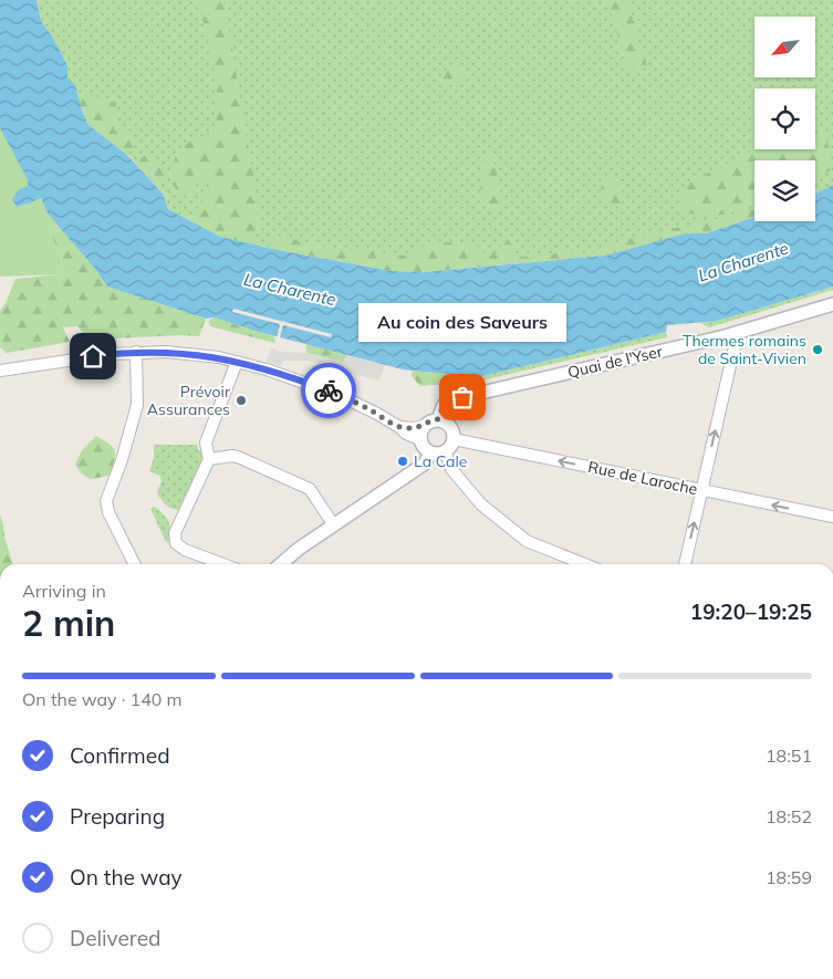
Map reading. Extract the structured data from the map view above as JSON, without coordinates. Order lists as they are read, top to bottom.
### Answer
{
  "streets": {
    "street": ["Quai de l'Yser", "Rue de Laroche"]
  },
  "crossings": [
    ["Quai de l'Yser", "Rue de Laroche"]
  ],
  "one_way": ["Rue de Laroche"],
  "water": ["La Charente"],
  "places": [
    "Thermes romains de Saint-Vivien",
    "Au coin des Saveurs",
    "Prévoir Assurances",
    "La Cale"
  ],
  "north": "bottom left",
  "page": {
    "bubble": "Au coin des Saveurs",
    "heading": ["2 min", "Arriving in", "19:20–19:25"],
    "bar": "On the way · 140 m",
    "list": [
      ["Confirmed", "18:51"],
      ["Preparing", "18:52"],
      ["On the way", "18:59"],
      "Delivered"
    ]
  }
}
